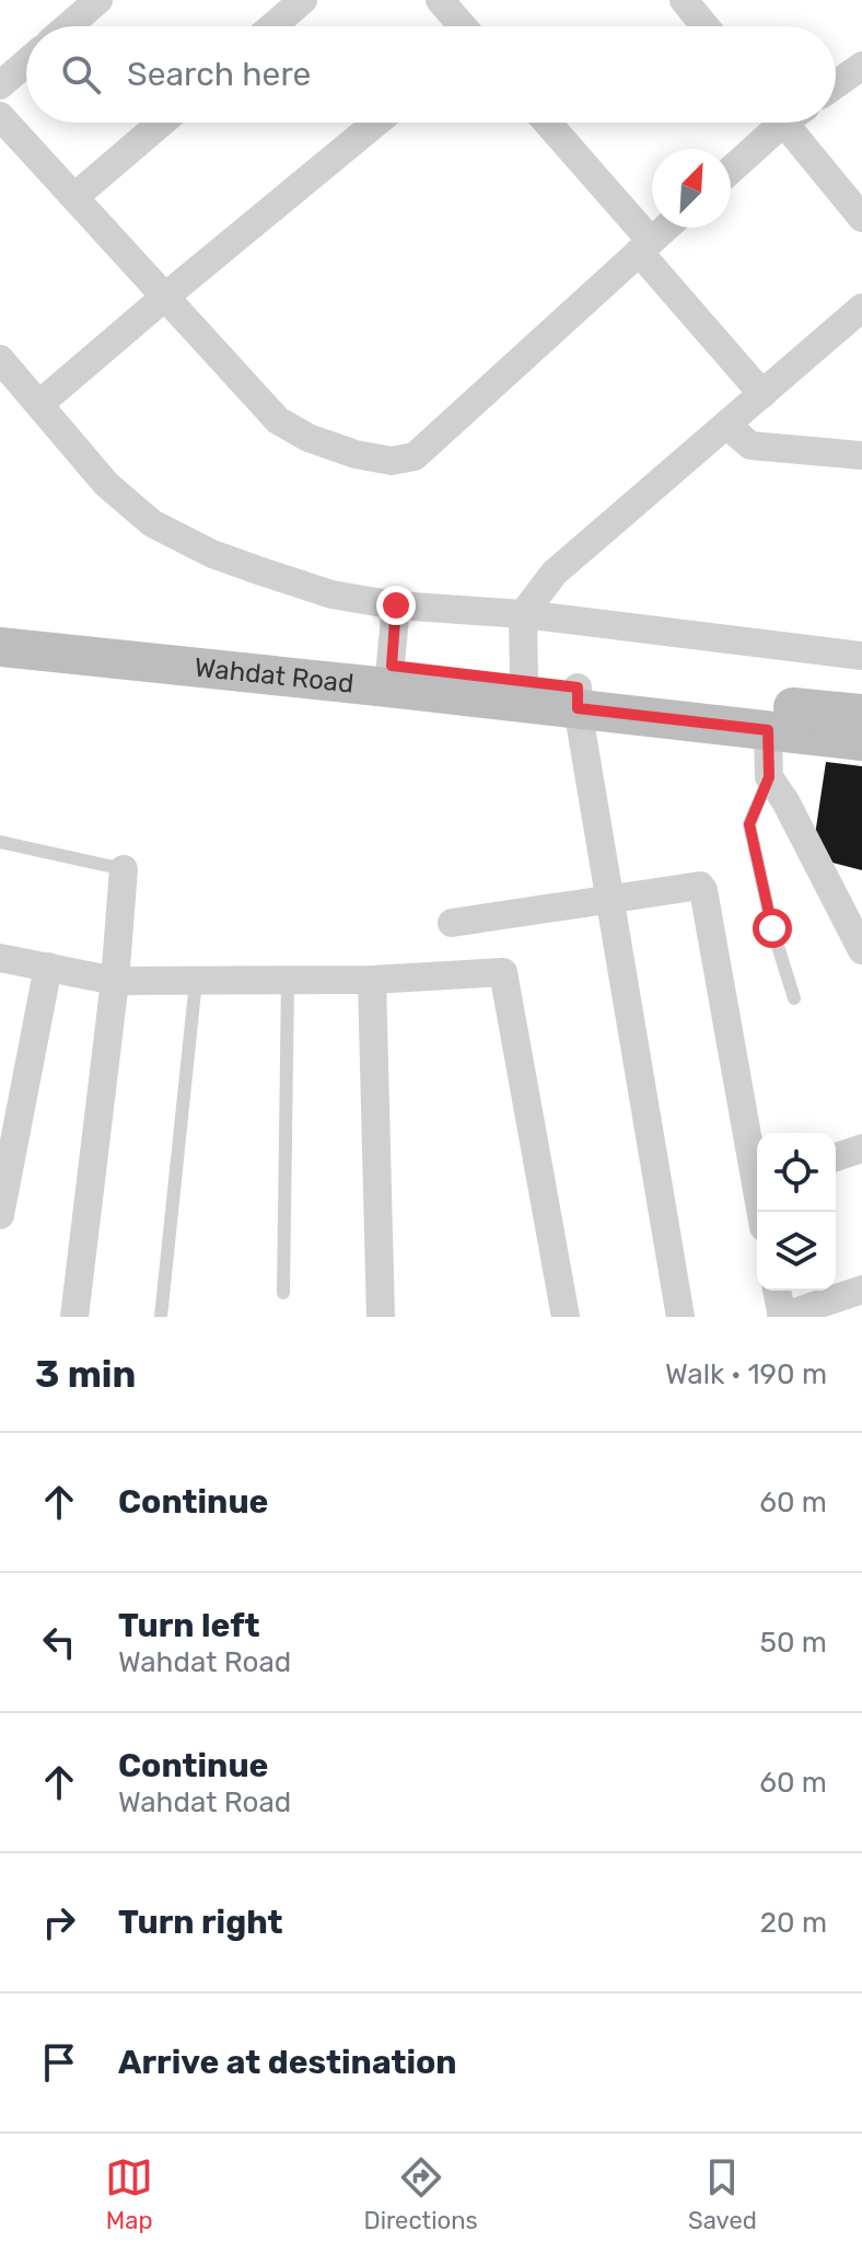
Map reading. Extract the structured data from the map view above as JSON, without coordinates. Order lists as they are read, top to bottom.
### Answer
{
  "streets": {
    "main road": ["Wahdat Road"]
  },
  "north": "top right",
  "page": {
    "search": "Search here",
    "heading": ["3 min", "Walk · 190 m"],
    "list": [
      ["Continue", "60 m"],
      ["Turn left", "Wahdat Road", "50 m"],
      ["Continue", "Wahdat Road", "60 m"],
      ["Turn right", "20 m"],
      "Arrive at destination"
    ],
    "nav": ["Map", "Directions", "Saved"]
  }
}
